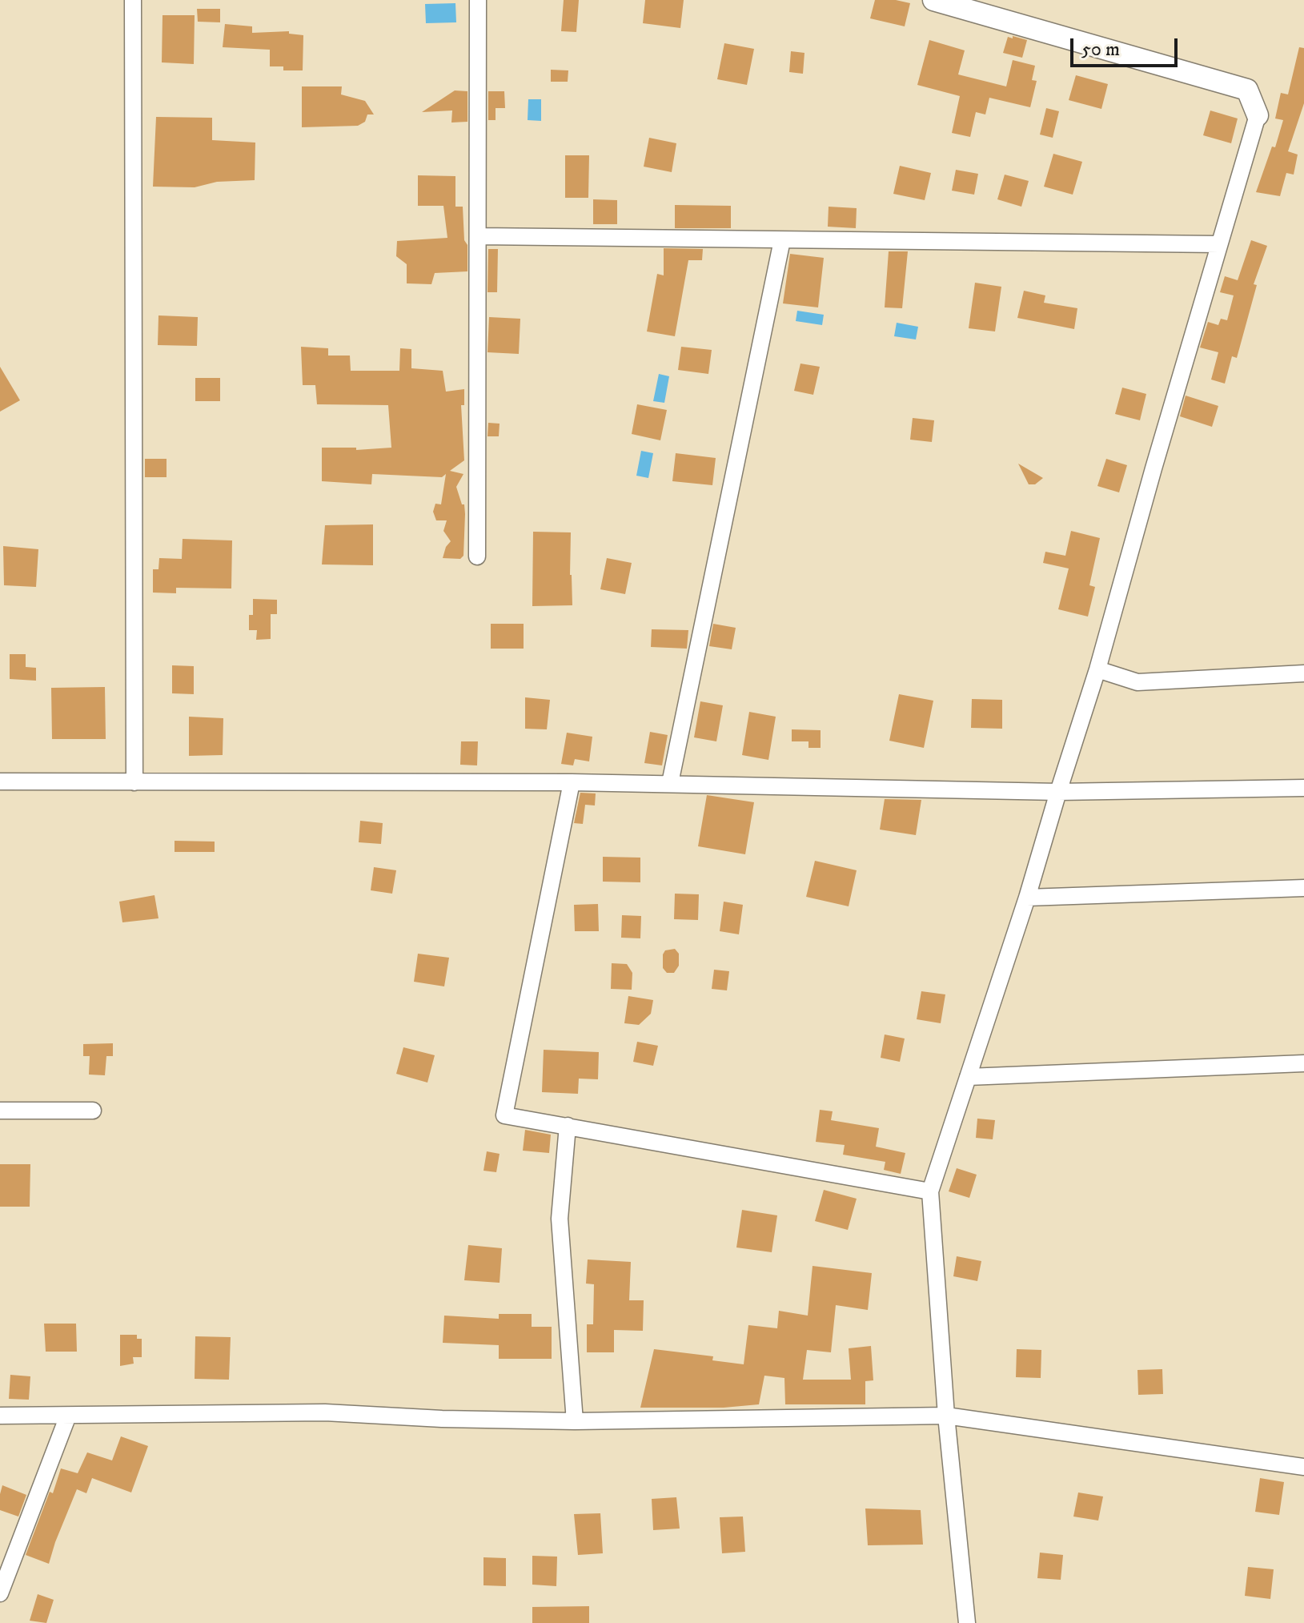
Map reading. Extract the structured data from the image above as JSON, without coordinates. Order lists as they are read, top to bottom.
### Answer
{
  "scale_bar": "50 m"
}
